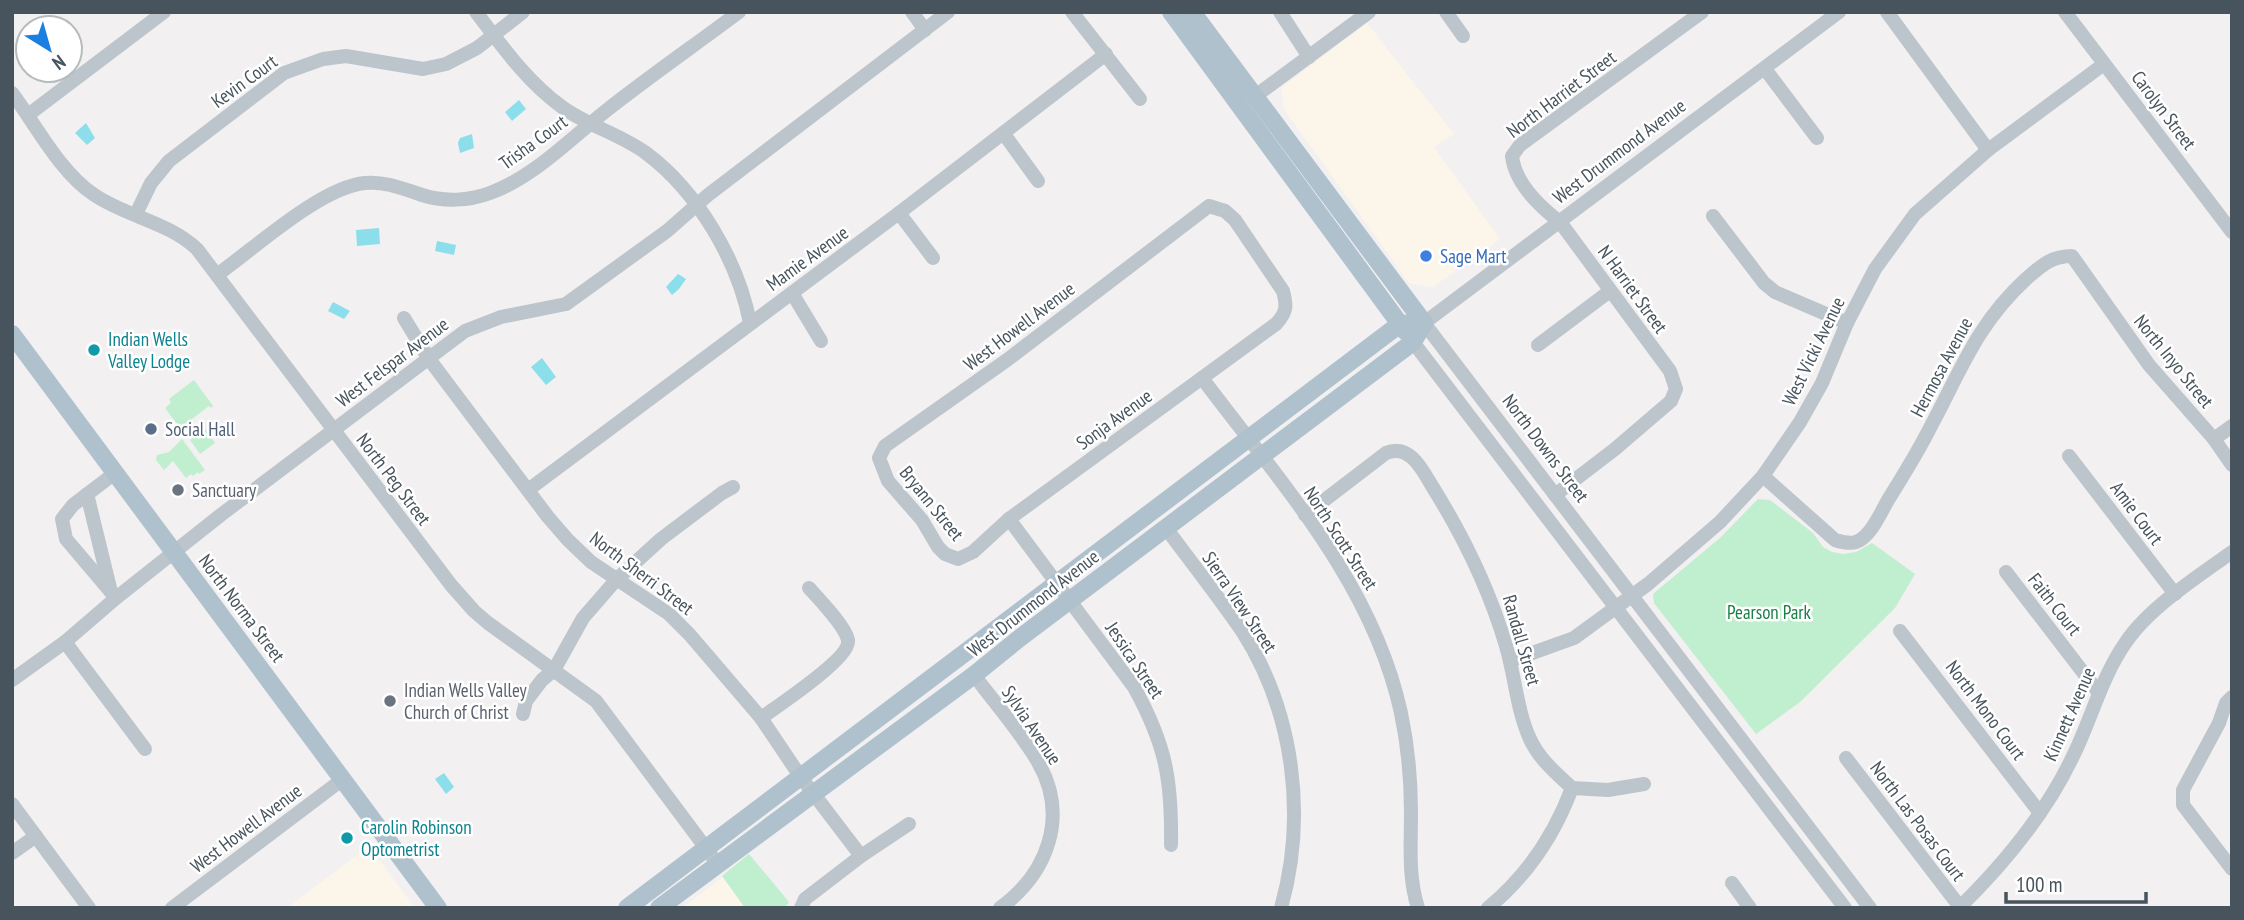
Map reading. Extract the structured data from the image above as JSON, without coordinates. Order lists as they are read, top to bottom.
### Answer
{
  "streets": {
    "main road": ["West Drummond Avenue", "North Downs Street", "North Norma Street"],
    "street": [
      "Kevin Court",
      "North Harriet Street",
      "Carolyn Street",
      "Trisha Court",
      "Mamie Avenue",
      "N Harriet Street",
      "West Howell Avenue",
      "West Vicki Avenue",
      "North Inyo Street",
      "West Felspar Avenue",
      "Hermosa Avenue",
      "Sonja Avenue",
      "North Peg Street",
      "Bryann Street",
      "Amie Court",
      "North Scott Street",
      "North Sherri Street",
      "Sierra View Street",
      "Faith Court",
      "Randall Street",
      "Jessica Street",
      "North Mono Court",
      "Kinnett Avenue",
      "Sylvia Avenue",
      "North Las Posas Court"
    ]
  },
  "crossings": [
    ["Kevin Court", "North Peg Street"],
    ["North Harriet Street", "West Drummond Avenue"],
    ["North Harriet Street", "N Harriet Street"],
    ["Carolyn Street", "West Vicki Avenue"],
    ["Trisha Court", "North Peg Street"],
    ["West Drummond Avenue", "N Harriet Street"],
    ["West Drummond Avenue", "North Downs Street"],
    ["West Drummond Avenue", "North Peg Street"],
    ["West Drummond Avenue", "North Scott Street"],
    ["West Drummond Avenue", "North Sherri Street"],
    ["West Drummond Avenue", "Sierra View Street"],
    ["West Drummond Avenue", "Jessica Street"],
    ["West Drummond Avenue", "Sylvia Avenue"],
    ["Mamie Avenue", "North Sherri Street"],
    ["N Harriet Street", "North Downs Street"],
    ["West Howell Avenue", "Sonja Avenue"],
    ["West Howell Avenue", "Bryann Street"],
    ["West Howell Avenue", "North Norma Street"],
    ["West Vicki Avenue", "Hermosa Avenue"],
    ["West Vicki Avenue", "North Downs Street"],
    ["West Vicki Avenue", "Randall Street"],
    ["North Inyo Street", "Hermosa Avenue"],
    ["West Felspar Avenue", "North Peg Street"],
    ["West Felspar Avenue", "North Sherri Street"],
    ["West Felspar Avenue", "North Norma Street"],
    ["Sonja Avenue", "Bryann Street"],
    ["Sonja Avenue", "North Scott Street"],
    ["Sonja Avenue", "Jessica Street"],
    ["Amie Court", "Kinnett Avenue"],
    ["North Scott Street", "Randall Street"],
    ["Faith Court", "Kinnett Avenue"],
    ["North Mono Court", "Kinnett Avenue"],
    ["Kinnett Avenue", "North Las Posas Court"]
  ],
  "parks": ["Pearson Park"],
  "places": [
    "Sage Mart",
    "Indian Wells Valley Lodge",
    "Social Hall",
    "Sanctuary",
    "Indian Wells Valley Church of Christ",
    "Carolin Robinson Optometrist"
  ],
  "scale_bar": "100 m",
  "north": "bottom right"
}
